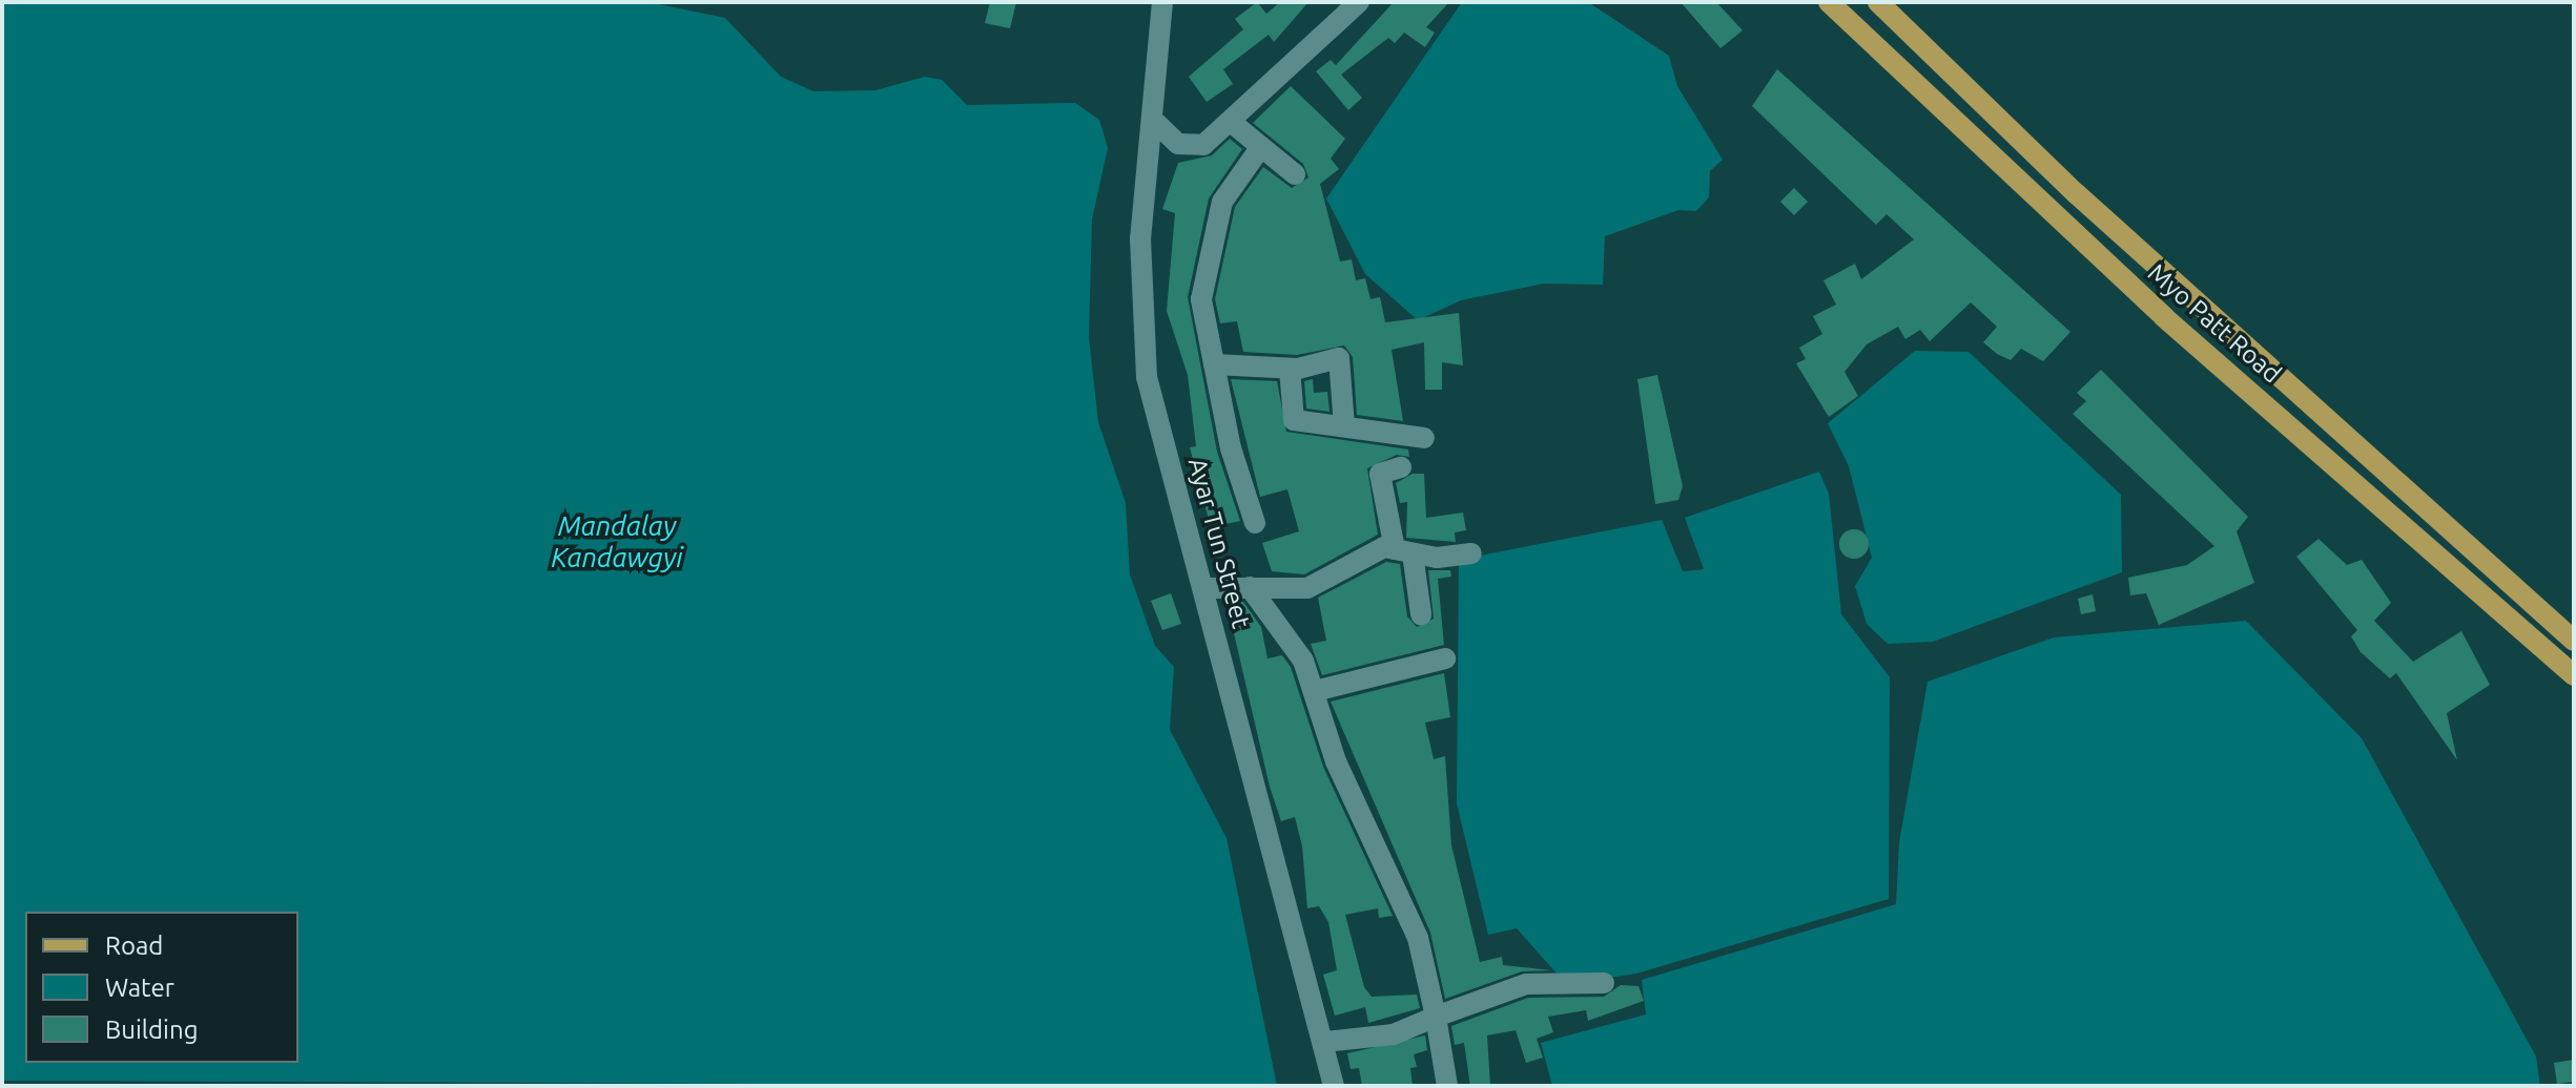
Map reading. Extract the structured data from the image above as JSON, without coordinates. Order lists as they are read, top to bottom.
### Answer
{
  "streets": {
    "main road": ["Myo Patt Road"],
    "street": ["Ayar Tun Street"]
  },
  "water": ["Mandalay Kandawgyi"],
  "legend": ["Road", "Water", "Building"]
}
